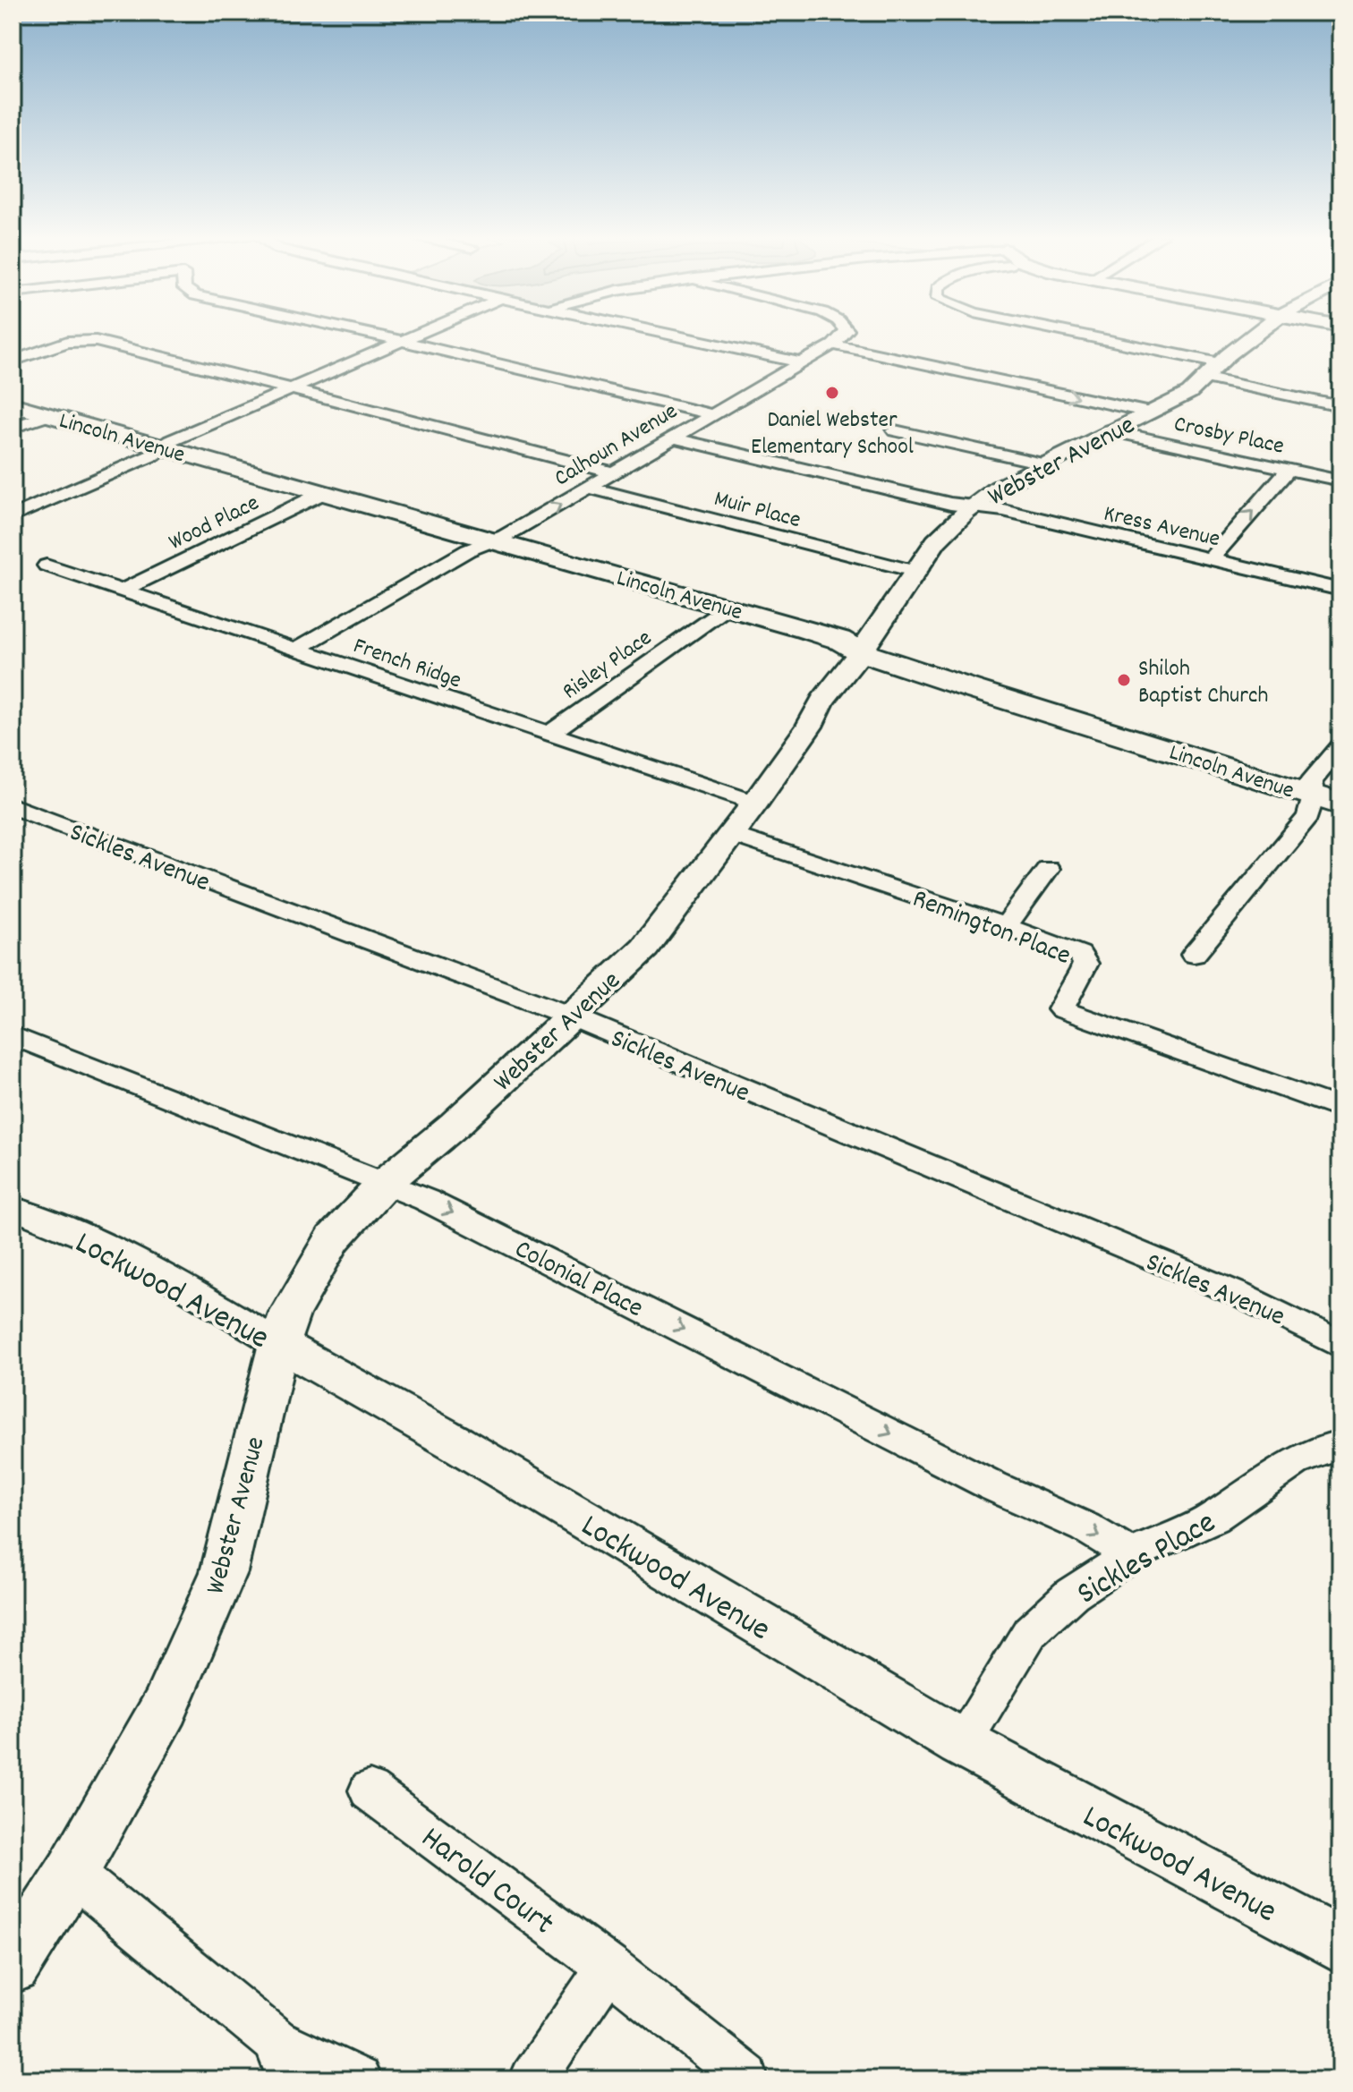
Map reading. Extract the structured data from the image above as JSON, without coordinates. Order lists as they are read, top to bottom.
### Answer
{
  "streets": {
    "main road": ["Lincoln Avenue"],
    "street": [
      "Crosby Place",
      "Calhoun Avenue",
      "Webster Avenue",
      "Muir Place",
      "Wood Place",
      "Kress Avenue",
      "French Ridge",
      "Risley Place",
      "Sickles Avenue",
      "Remington Place",
      "Colonial Place",
      "Lockwood Avenue",
      "Sickles Place",
      "Harold Court"
    ]
  },
  "crossings": [
    ["Crosby Place", "Webster Avenue"],
    ["Lincoln Avenue", "Calhoun Avenue"],
    ["Lincoln Avenue", "Webster Avenue"],
    ["Lincoln Avenue", "Wood Place"],
    ["Lincoln Avenue", "Risley Place"],
    ["Calhoun Avenue", "Muir Place"],
    ["Calhoun Avenue", "Kress Avenue"],
    ["Calhoun Avenue", "French Ridge"],
    ["Webster Avenue", "Muir Place"],
    ["Webster Avenue", "Kress Avenue"],
    ["Webster Avenue", "French Ridge"],
    ["Webster Avenue", "Sickles Avenue"],
    ["Webster Avenue", "Remington Place"],
    ["Webster Avenue", "Colonial Place"],
    ["Webster Avenue", "Lockwood Avenue"],
    ["Wood Place", "French Ridge"],
    ["French Ridge", "Risley Place"],
    ["Colonial Place", "Sickles Place"],
    ["Lockwood Avenue", "Sickles Place"]
  ],
  "one_way": ["Colonial Place"],
  "places": ["Daniel Webster Elementary School", "Shiloh Baptist Church"]
}
